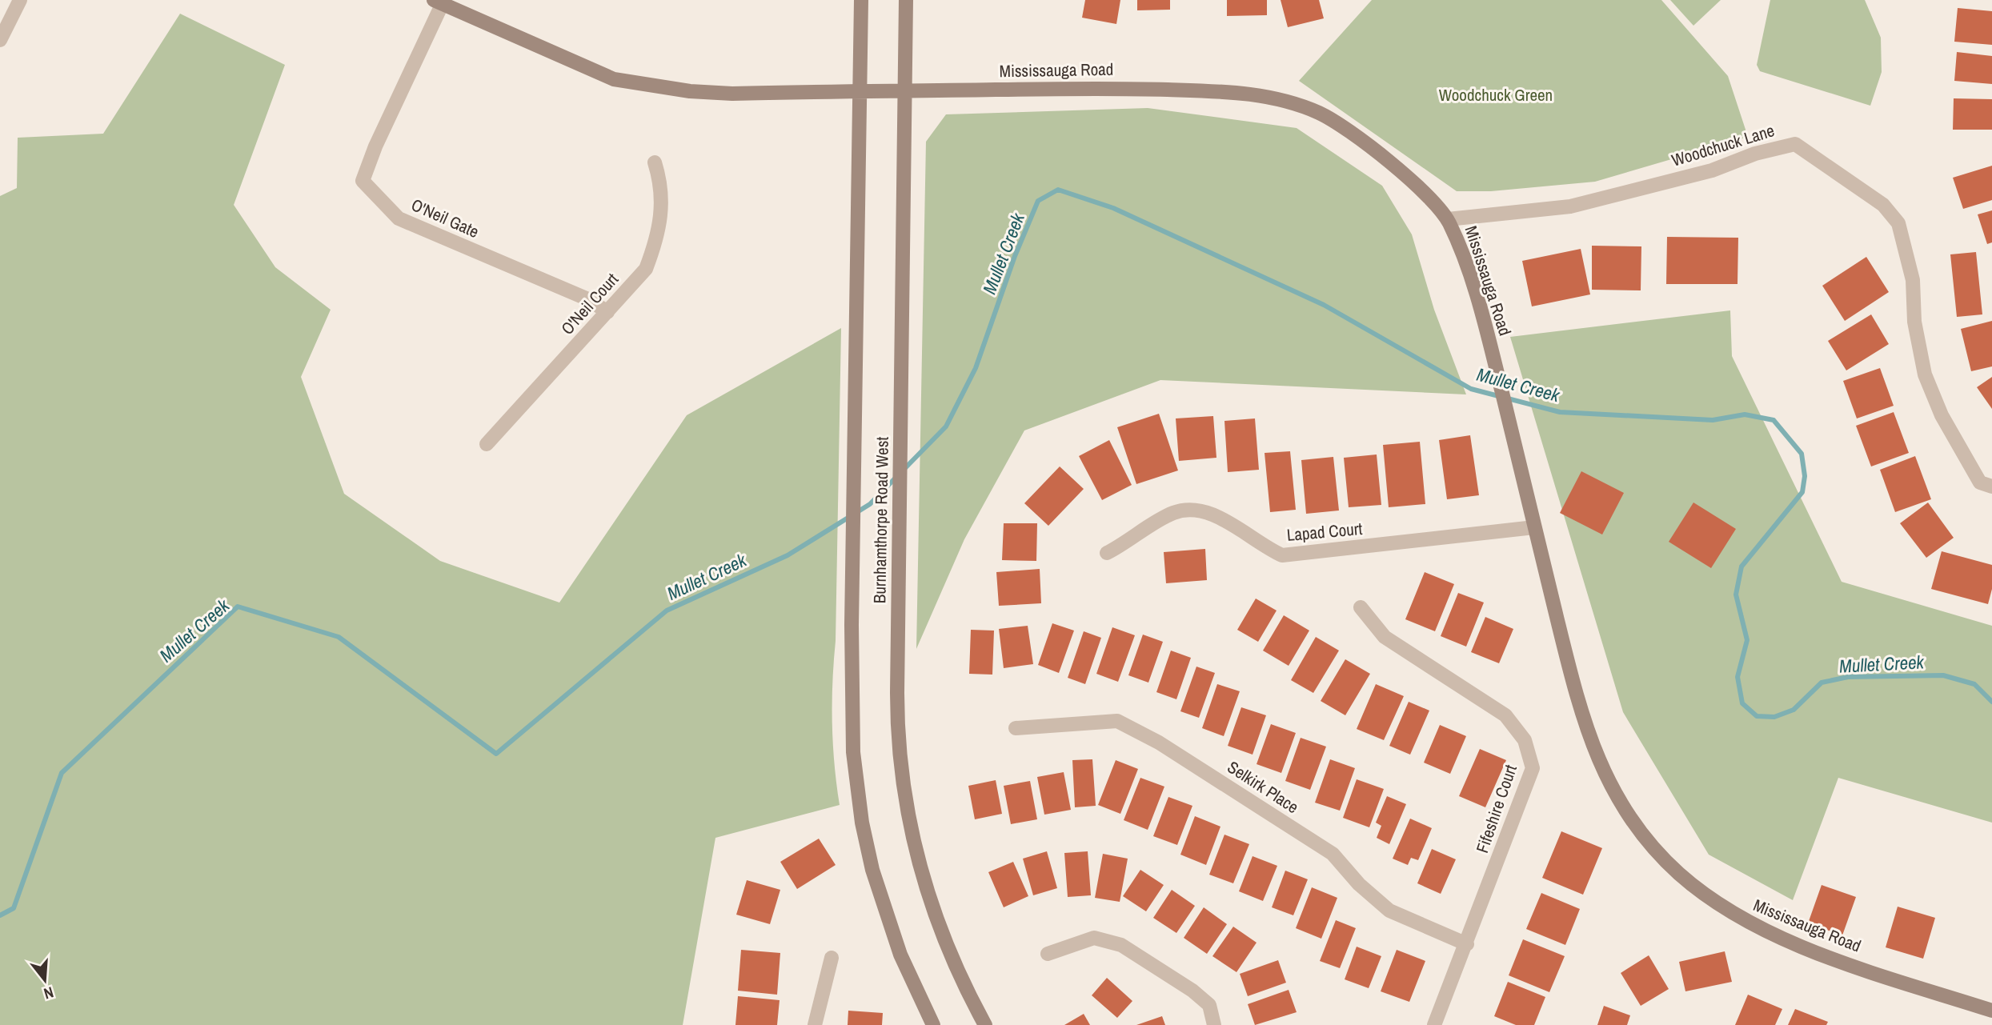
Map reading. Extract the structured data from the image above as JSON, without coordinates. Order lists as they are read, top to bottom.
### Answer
{
  "streets": {
    "main road": ["Mississauga Road", "Burnhamthorpe Road West"],
    "street": [
      "Woodchuck Lane",
      "O'Neil Gate",
      "O'Neil Court",
      "Lapad Court",
      "Selkirk Place",
      "Fifeshire Court"
    ]
  },
  "crossings": [
    ["Mississauga Road", "Woodchuck Lane"],
    ["Mississauga Road", "O'Neil Gate"],
    ["Mississauga Road", "Burnhamthorpe Road West"],
    ["Mississauga Road", "Lapad Court"],
    ["O'Neil Gate", "O'Neil Court"],
    ["Selkirk Place", "Fifeshire Court"]
  ],
  "water": ["Mullet Creek"],
  "parks": ["Woodchuck Green"],
  "north": "bottom"
}
